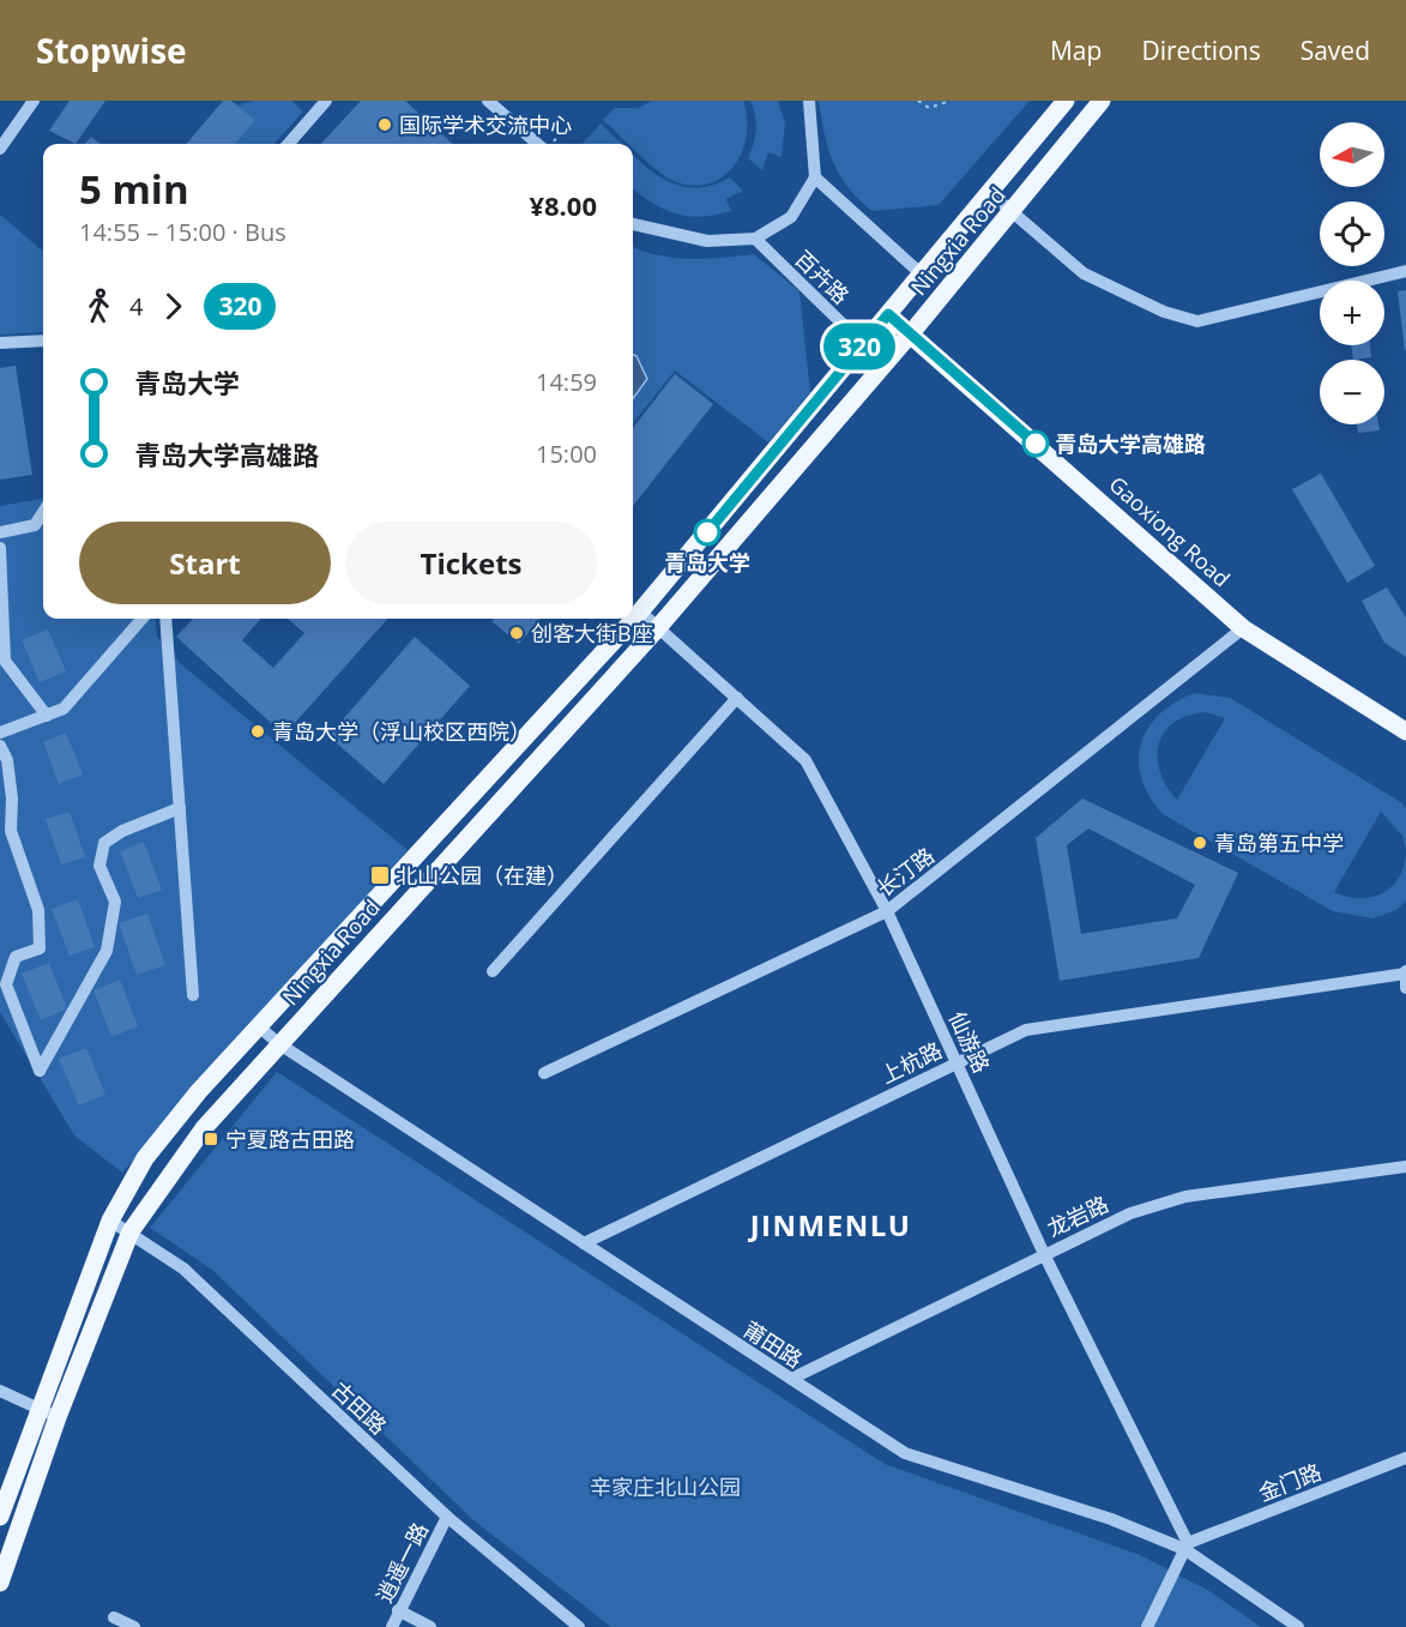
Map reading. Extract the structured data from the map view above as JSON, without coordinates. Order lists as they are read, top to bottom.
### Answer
{
  "streets": {
    "main road": ["Ningxia Road", "Gaoxiong Road"],
    "street": [
      "百卉路",
      "长汀路",
      "仙游路",
      "上杭路",
      "龙岩路",
      "莆田路",
      "古田路",
      "金门路",
      "逍遥一路"
    ]
  },
  "crossings": [
    ["Ningxia Road", "百卉路"],
    ["Ningxia Road", "Gaoxiong Road"],
    ["Ningxia Road", "仙游路"],
    ["Ningxia Road", "莆田路"],
    ["Ningxia Road", "古田路"],
    ["Gaoxiong Road", "长汀路"],
    ["长汀路", "仙游路"],
    ["仙游路", "上杭路"],
    ["仙游路", "龙岩路"],
    ["仙游路", "莆田路"],
    ["仙游路", "金门路"],
    ["上杭路", "莆田路"],
    ["龙岩路", "莆田路"],
    ["莆田路", "金门路"],
    ["古田路", "逍遥一路"]
  ],
  "districts": ["JINMENLU"],
  "parks": ["辛家庄北山公园"],
  "places": {
    "other": [
      "国际学术交流中心",
      "青岛大学高雄路",
      "青岛大学",
      "创客大街B座",
      "青岛大学（浮山校区西院）",
      "青岛第五中学"
    ],
    "transit": ["北山公园（在建）", "宁夏路古田路"]
  },
  "lines": ["bus line 320"],
  "north": "left",
  "page": {
    "header": "Stopwise",
    "nav": ["Map", "Directions", "Saved"],
    "on_map": "320",
    "map_buttons": ["+", "−"],
    "heading": ["5 min", "14:55 – 15:00 · Bus", "¥8.00"],
    "legs": ["4", "320"],
    "list": [
      {
        "name": "青岛大学",
        "value": "14:59"
      },
      {
        "name": "青岛大学高雄路",
        "value": "15:00"
      }
    ],
    "buttons": ["Start", "Tickets"]
  }
}
